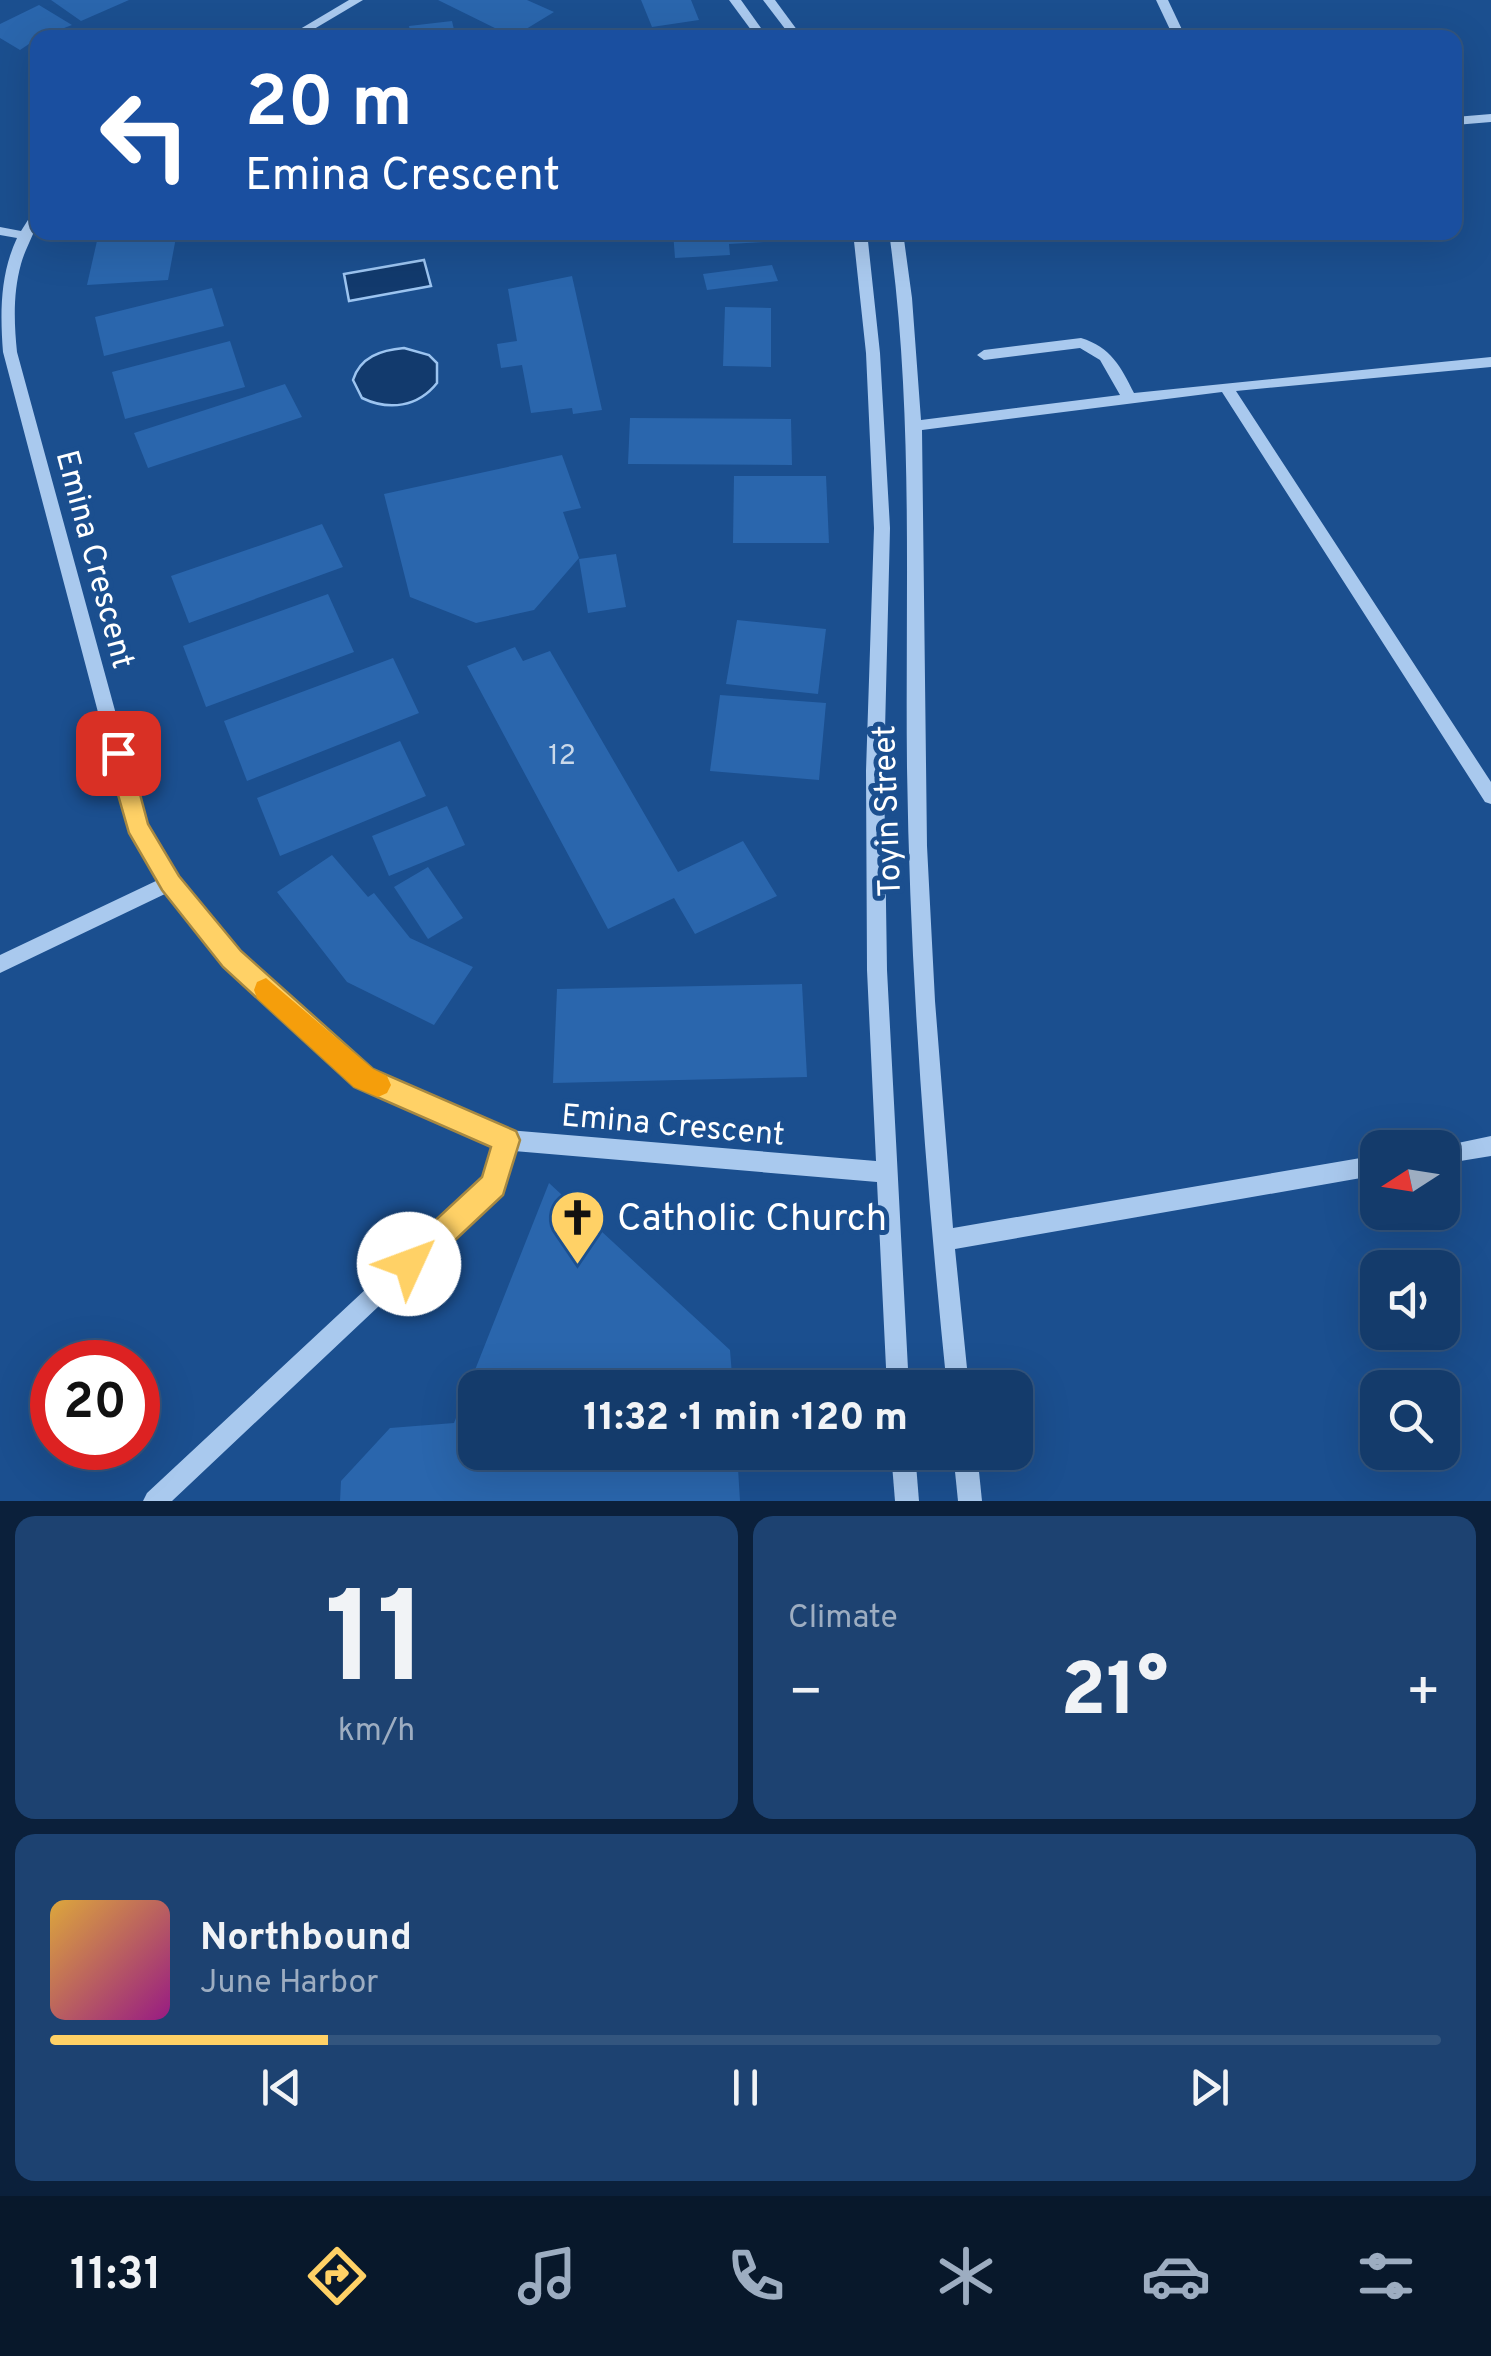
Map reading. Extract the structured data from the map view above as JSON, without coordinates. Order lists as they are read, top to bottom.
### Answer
{
  "streets": {
    "street": ["Emina Crescent", "Toyin Street"]
  },
  "crossings": [
    ["Emina Crescent", "Toyin Street"]
  ],
  "places": {
    "church": ["Catholic Church"]
  },
  "house_numbers": ["12"],
  "north": "left",
  "page": {
    "turn": ["20 m", "Emina Crescent"],
    "limit": "20",
    "trip": "11:32 · 1 min · 120 m",
    "tile": [
      ["11", "km/h"],
      "Climate"
    ],
    "heat": ["−", "21°", "+"],
    "song": ["Northbound", "June Harbor"],
    "tabs": "11:31"
  }
}
